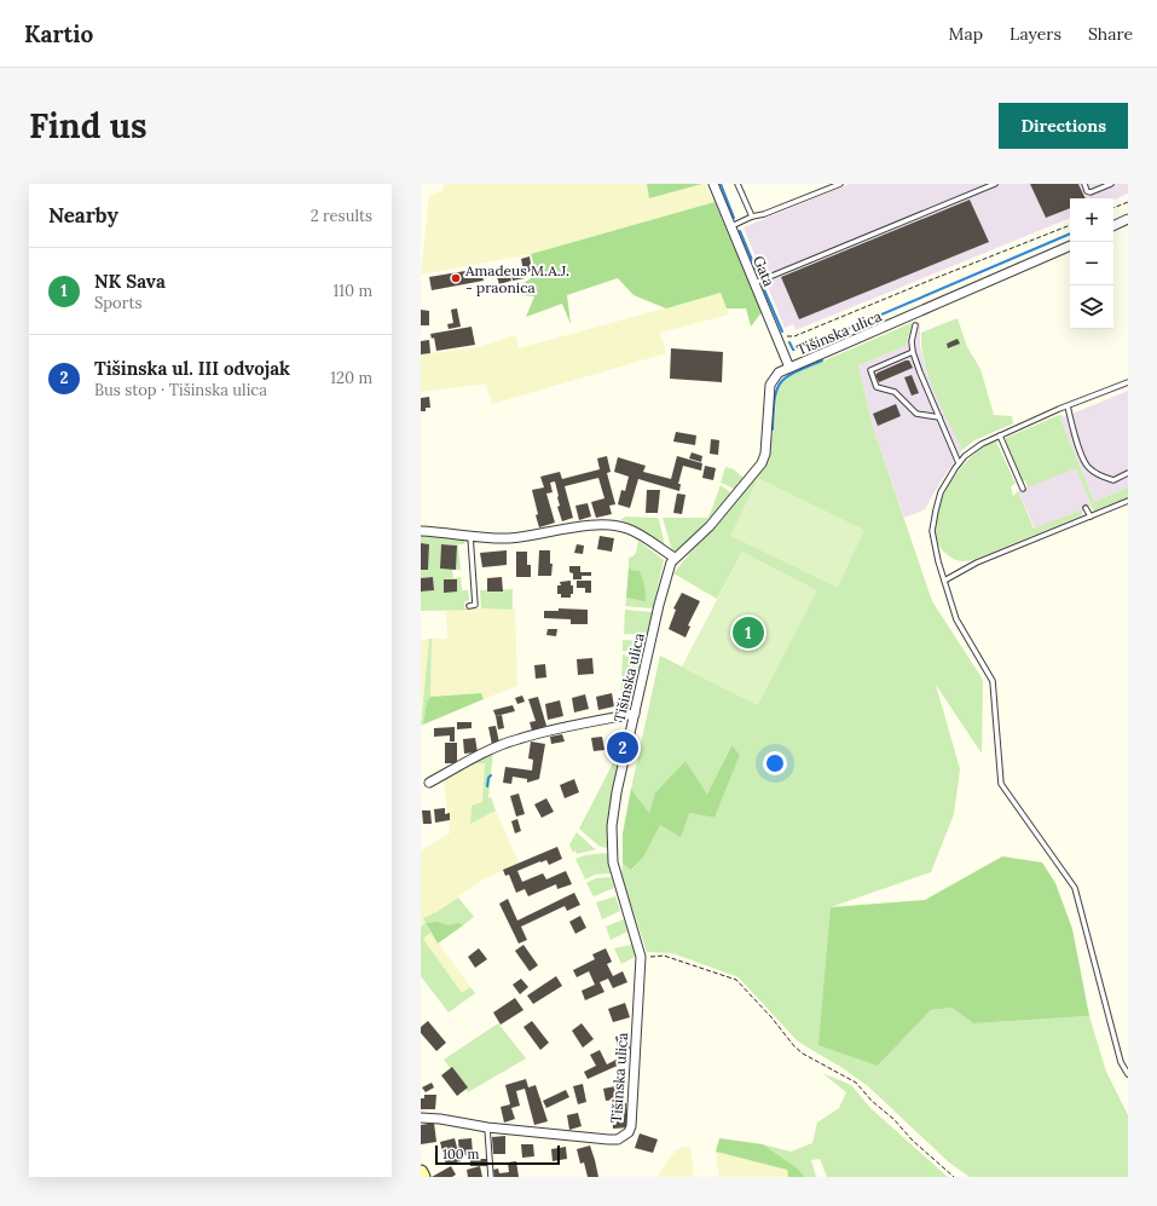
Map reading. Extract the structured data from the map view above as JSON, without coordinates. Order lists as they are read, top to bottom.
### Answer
{
  "streets": {
    "street": ["Gata", "Tišinska ulica"]
  },
  "crossings": [
    ["Gata", "Tišinska ulica"]
  ],
  "places": ["Amadeus M.A.J. - praonica"],
  "scale_bar": "100 m",
  "page": {
    "header": "Kartio",
    "nav": ["Map", "Layers", "Share"],
    "buttons": "Directions",
    "title": "Find us",
    "heading": ["Nearby", "2 results"],
    "map_buttons": ["+", "−"],
    "list": [
      {
        "mark": "1",
        "name": "NK Sava",
        "note": "Sports",
        "value": "110 m"
      },
      {
        "mark": "2",
        "name": "Tišinska ul. III odvojak",
        "note": "Bus stop · Tišinska ulica",
        "value": "120 m"
      }
    ],
    "pins": ["1", "2"],
    "scale": "100 m"
  }
}
